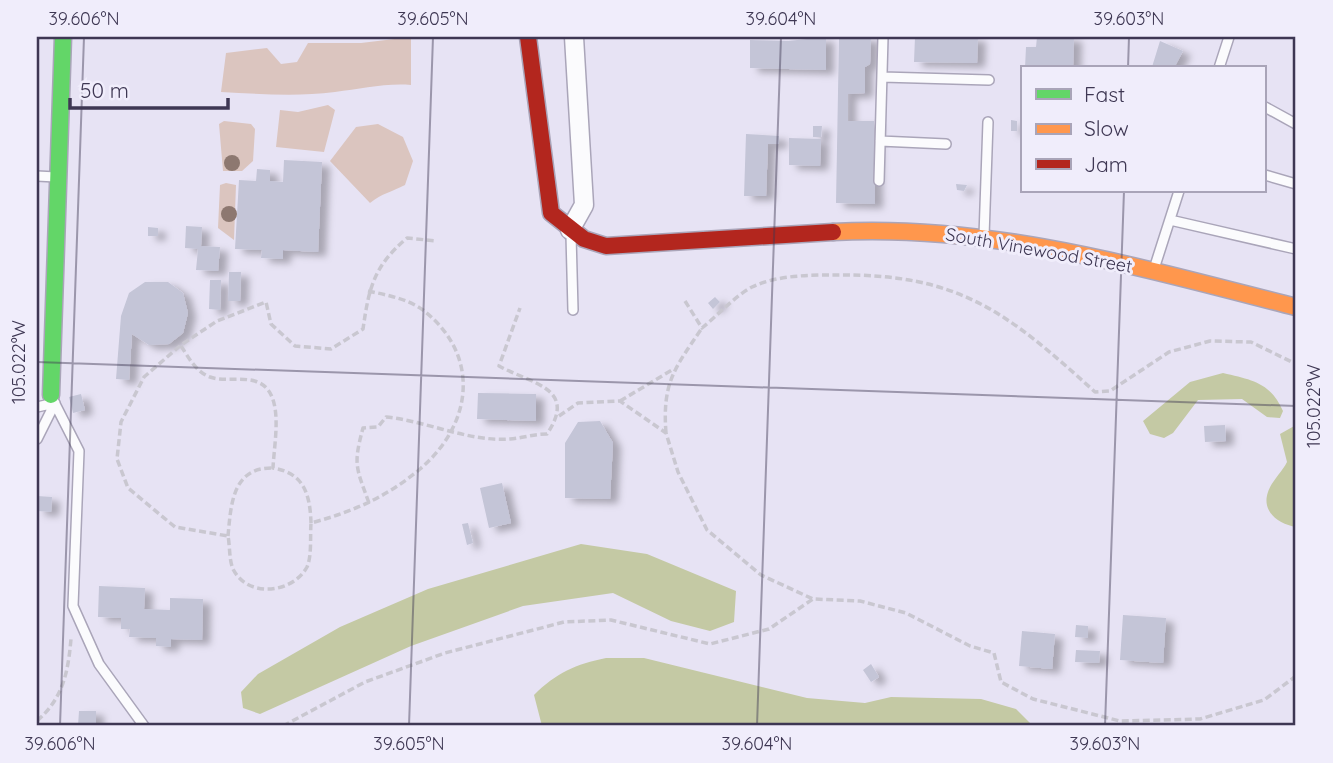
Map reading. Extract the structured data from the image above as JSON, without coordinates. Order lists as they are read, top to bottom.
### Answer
{
  "streets": {
    "street": ["South Vinewood Street"]
  },
  "legend": ["Fast", "Slow", "Jam"],
  "scale_bar": "50 m",
  "coordinates": [
    "39.606°N",
    "39.605°N",
    "39.604°N",
    "39.603°N",
    "105.022°W"
  ]
}
